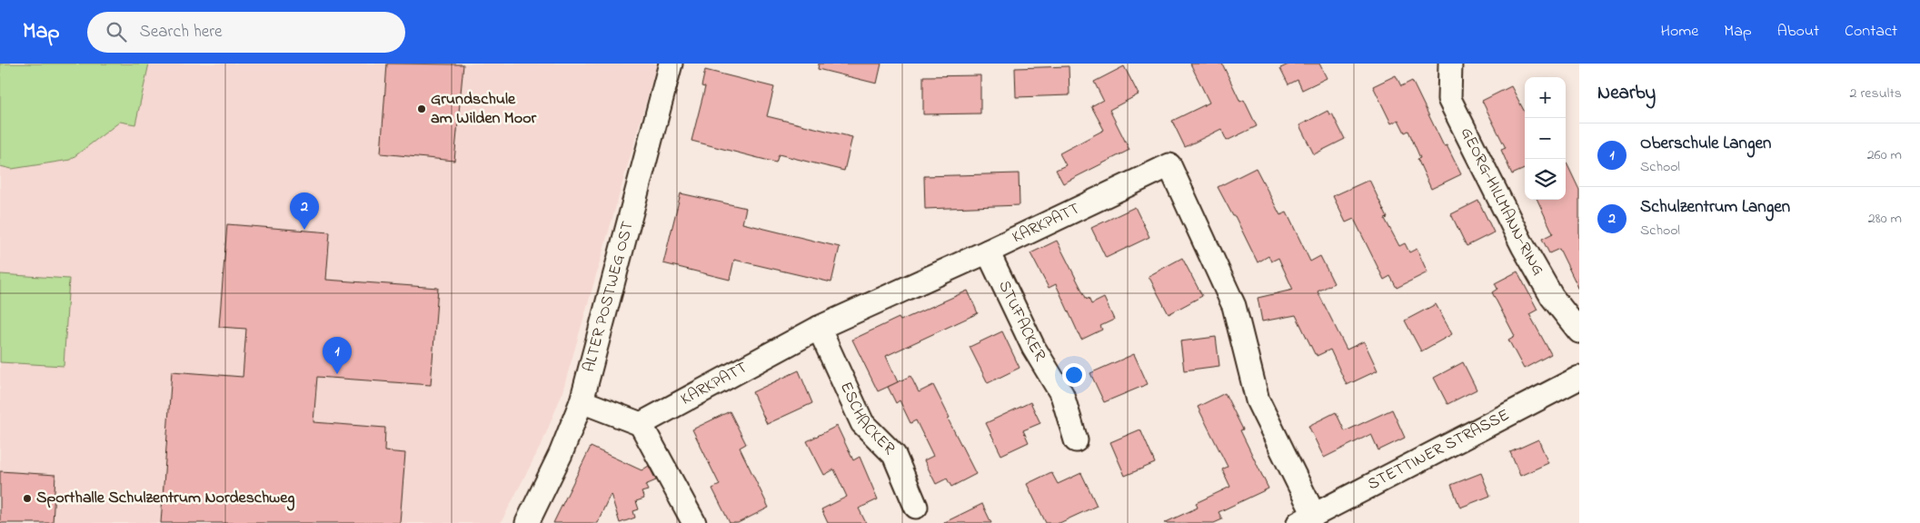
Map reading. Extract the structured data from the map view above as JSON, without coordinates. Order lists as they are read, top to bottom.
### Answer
{
  "streets": {
    "street": [
      "GEORG-HILLMANN-RING",
      "KARKPATT",
      "ALTER POSTWEG OST",
      "STUFACKER",
      "ESCHACKER",
      "STETTINER STRASSE"
    ]
  },
  "crossings": [
    ["KARKPATT", "STUFACKER"],
    ["KARKPATT", "ESCHACKER"],
    ["KARKPATT", "STETTINER STRASSE"]
  ],
  "places": ["Grundschule am Wilden Moor", "Sporthalle Schulzentrum Nordeschweg"],
  "page": {
    "header": "Map",
    "search": "Search here",
    "nav": [
      "Home",
      "Map",
      "About",
      "Contact"
    ],
    "heading": ["Nearby", "2 results"],
    "map_buttons": ["+", "−"],
    "list": [
      {
        "mark": "1",
        "name": "Oberschule Langen",
        "note": "School",
        "value": "260 m"
      },
      {
        "mark": "2",
        "name": "Schulzentrum Langen",
        "note": "School",
        "value": "280 m"
      }
    ],
    "pins": ["2", "1"]
  }
}
